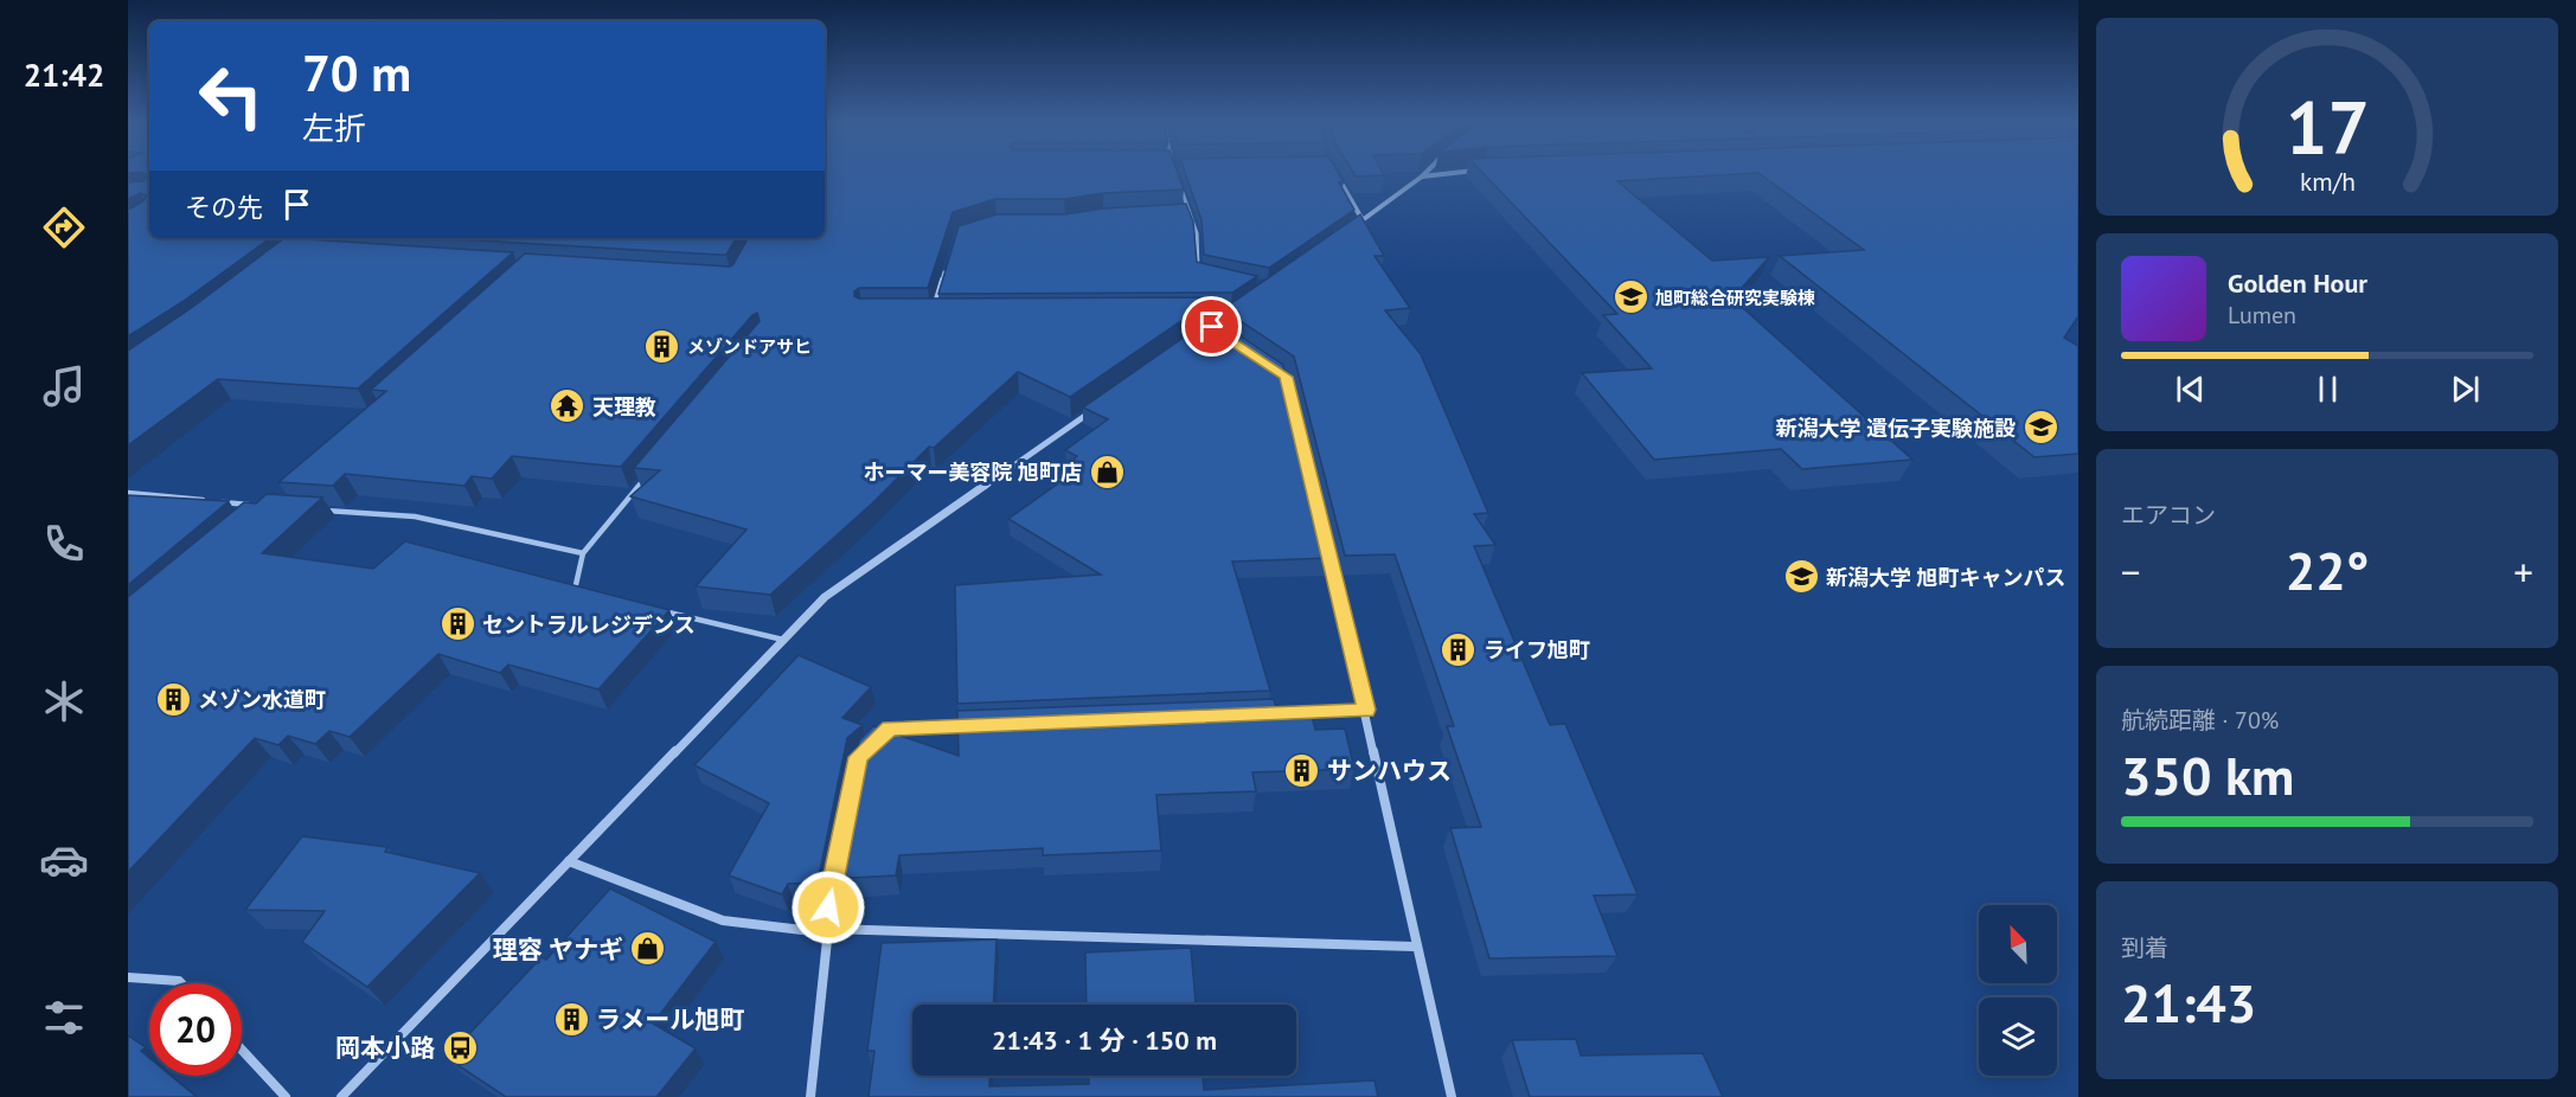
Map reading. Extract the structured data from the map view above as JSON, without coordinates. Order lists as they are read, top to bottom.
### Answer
{
  "places": {
    "school or university": ["旭町総合研究実験棟", "新潟大学 遺伝子実験施設", "新潟大学 旭町キャンパス"],
    "building": [
      "メゾンドアサヒ",
      "セントラルレジデンス",
      "ライフ旭町",
      "メゾン水道町",
      "サンハウス",
      "ラメール旭町"
    ],
    "temple": ["天理教"],
    "shop": ["ホーマー美容院 旭町店", "理容 ヤナギ"],
    "bus stop": ["岡本小路"]
  },
  "north": "top left",
  "page": {
    "tabs": "21:42",
    "turn": ["70 m", "左折"],
    "then": "その先",
    "song": ["Golden Hour", "Lumen"],
    "tile": [
      "エアコン",
      ["航続距離 · 70%", "350 km"],
      ["到着", "21:43"]
    ],
    "heat": ["−", "22°", "+"],
    "limit": "20",
    "trip": "21:43 · 1 分 · 150 m",
    "gauge": ["17", "km/h"]
  }
}
